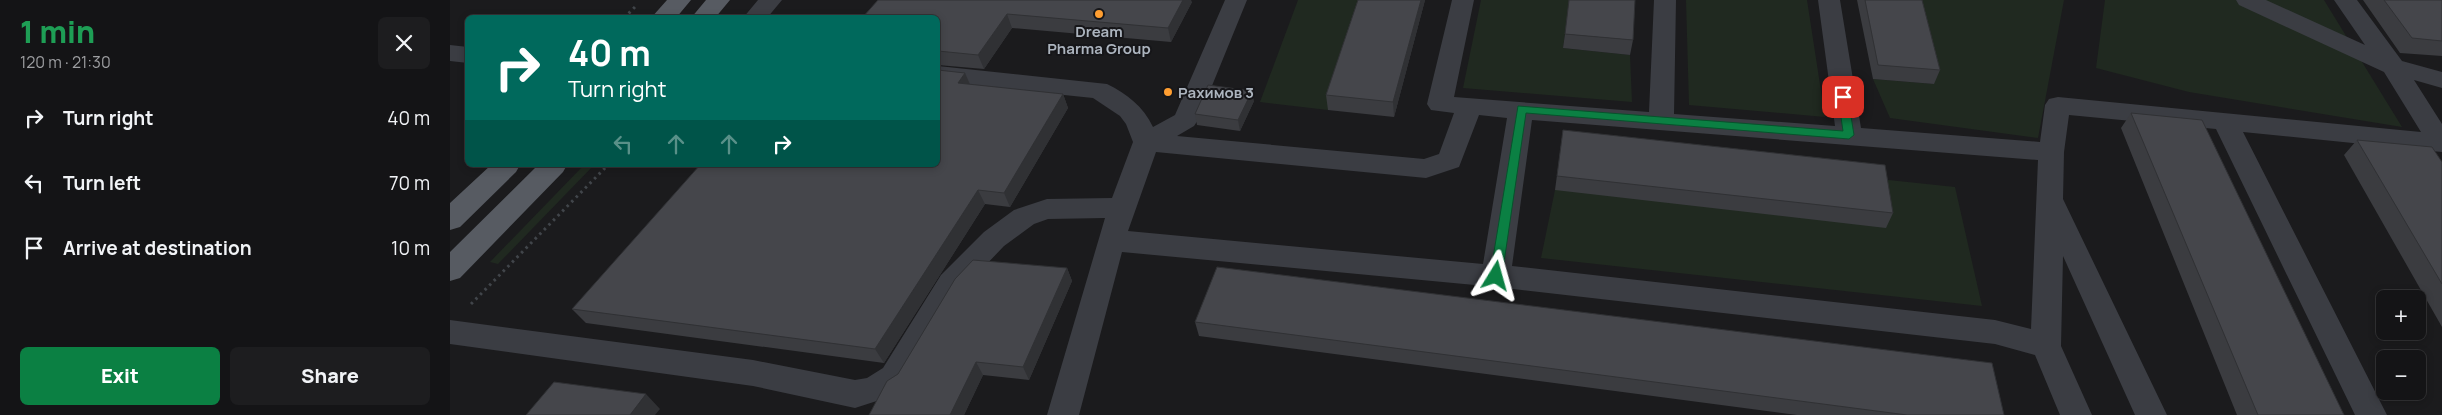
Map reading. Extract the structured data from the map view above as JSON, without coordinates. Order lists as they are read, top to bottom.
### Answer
{
  "places": ["Dream Pharma Group", "Рахимов 3"],
  "page": {
    "heading": ["1 min", "120 m · 21:30"],
    "turn": ["40 m", "Turn right"],
    "list": [
      {
        "name": "Turn right",
        "value": "40 m"
      },
      {
        "name": "Turn left",
        "value": "70 m"
      },
      {
        "name": "Arrive at destination",
        "value": "10 m"
      }
    ],
    "map_buttons": ["+", "−"],
    "buttons": ["Exit", "Share"]
  }
}
